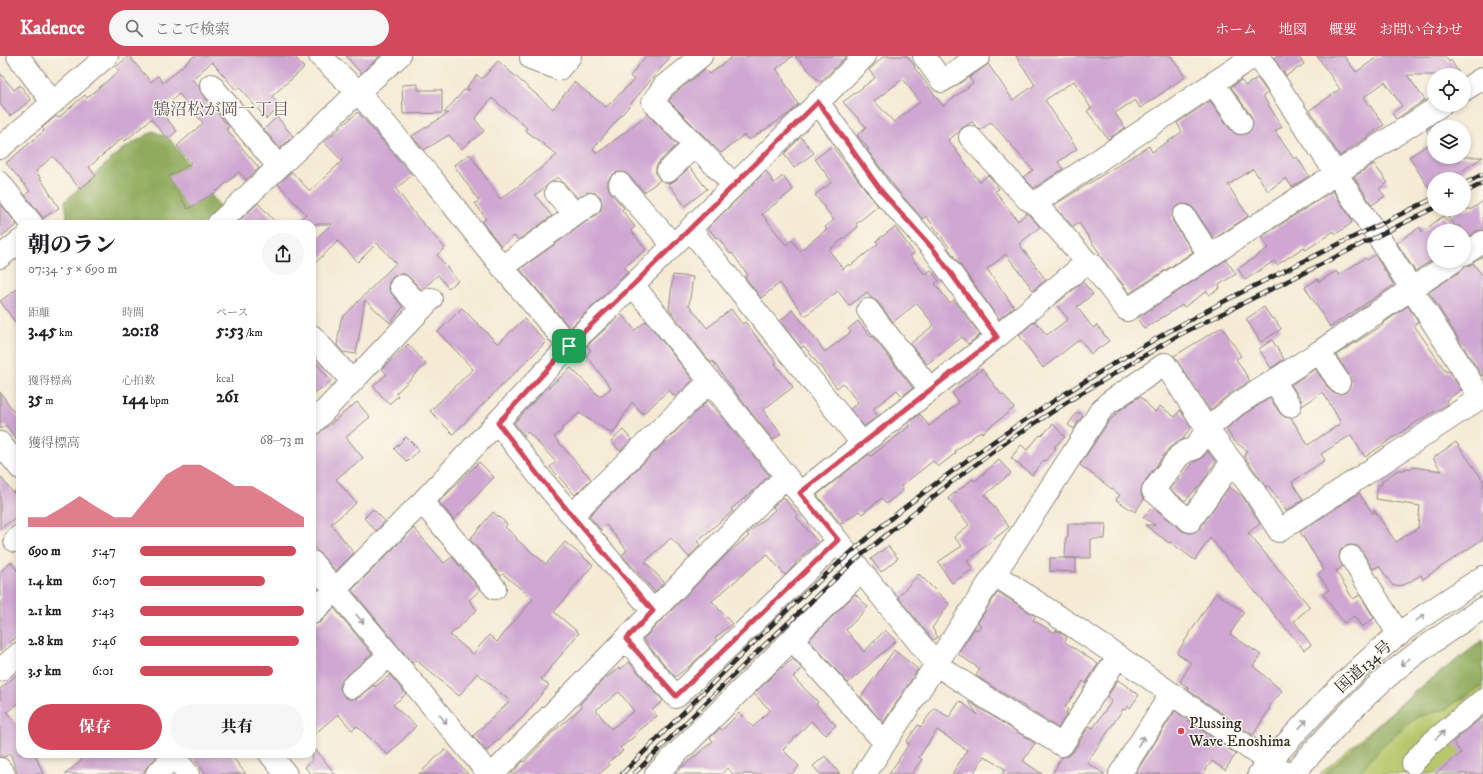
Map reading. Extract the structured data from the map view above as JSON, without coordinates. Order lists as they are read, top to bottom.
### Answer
{
  "streets": {
    "main road": ["国道134号"]
  },
  "districts": ["鵠沼松が岡一丁目"],
  "places": ["Plussing Wave Enoshima"],
  "page": {
    "header": "Kadence",
    "search": "ここで検索",
    "nav": [
      "ホーム",
      "地図",
      "概要",
      "お問い合わせ"
    ],
    "map_buttons": ["+", "−"],
    "heading": ["朝のラン", "07:34 · 5 × 690 m"],
    "stats": [
      ["距離", "3.45 km"],
      ["時間", "20:18"],
      ["ペース", "5:53 /km"],
      ["獲得標高", "35 m"],
      ["心拍数", "144 bpm"],
      ["kcal", "261"]
    ],
    "chart": ["獲得標高", "68–73 m"],
    "list": [
      {
        "name": "690 m",
        "note": "5:47"
      },
      {
        "name": "1.4 km",
        "note": "6:07"
      },
      {
        "name": "2.1 km",
        "note": "5:43"
      },
      {
        "name": "2.8 km",
        "note": "5:46"
      },
      {
        "name": "3.5 km",
        "note": "6:01"
      }
    ],
    "buttons": ["保存", "共有"]
  }
}
